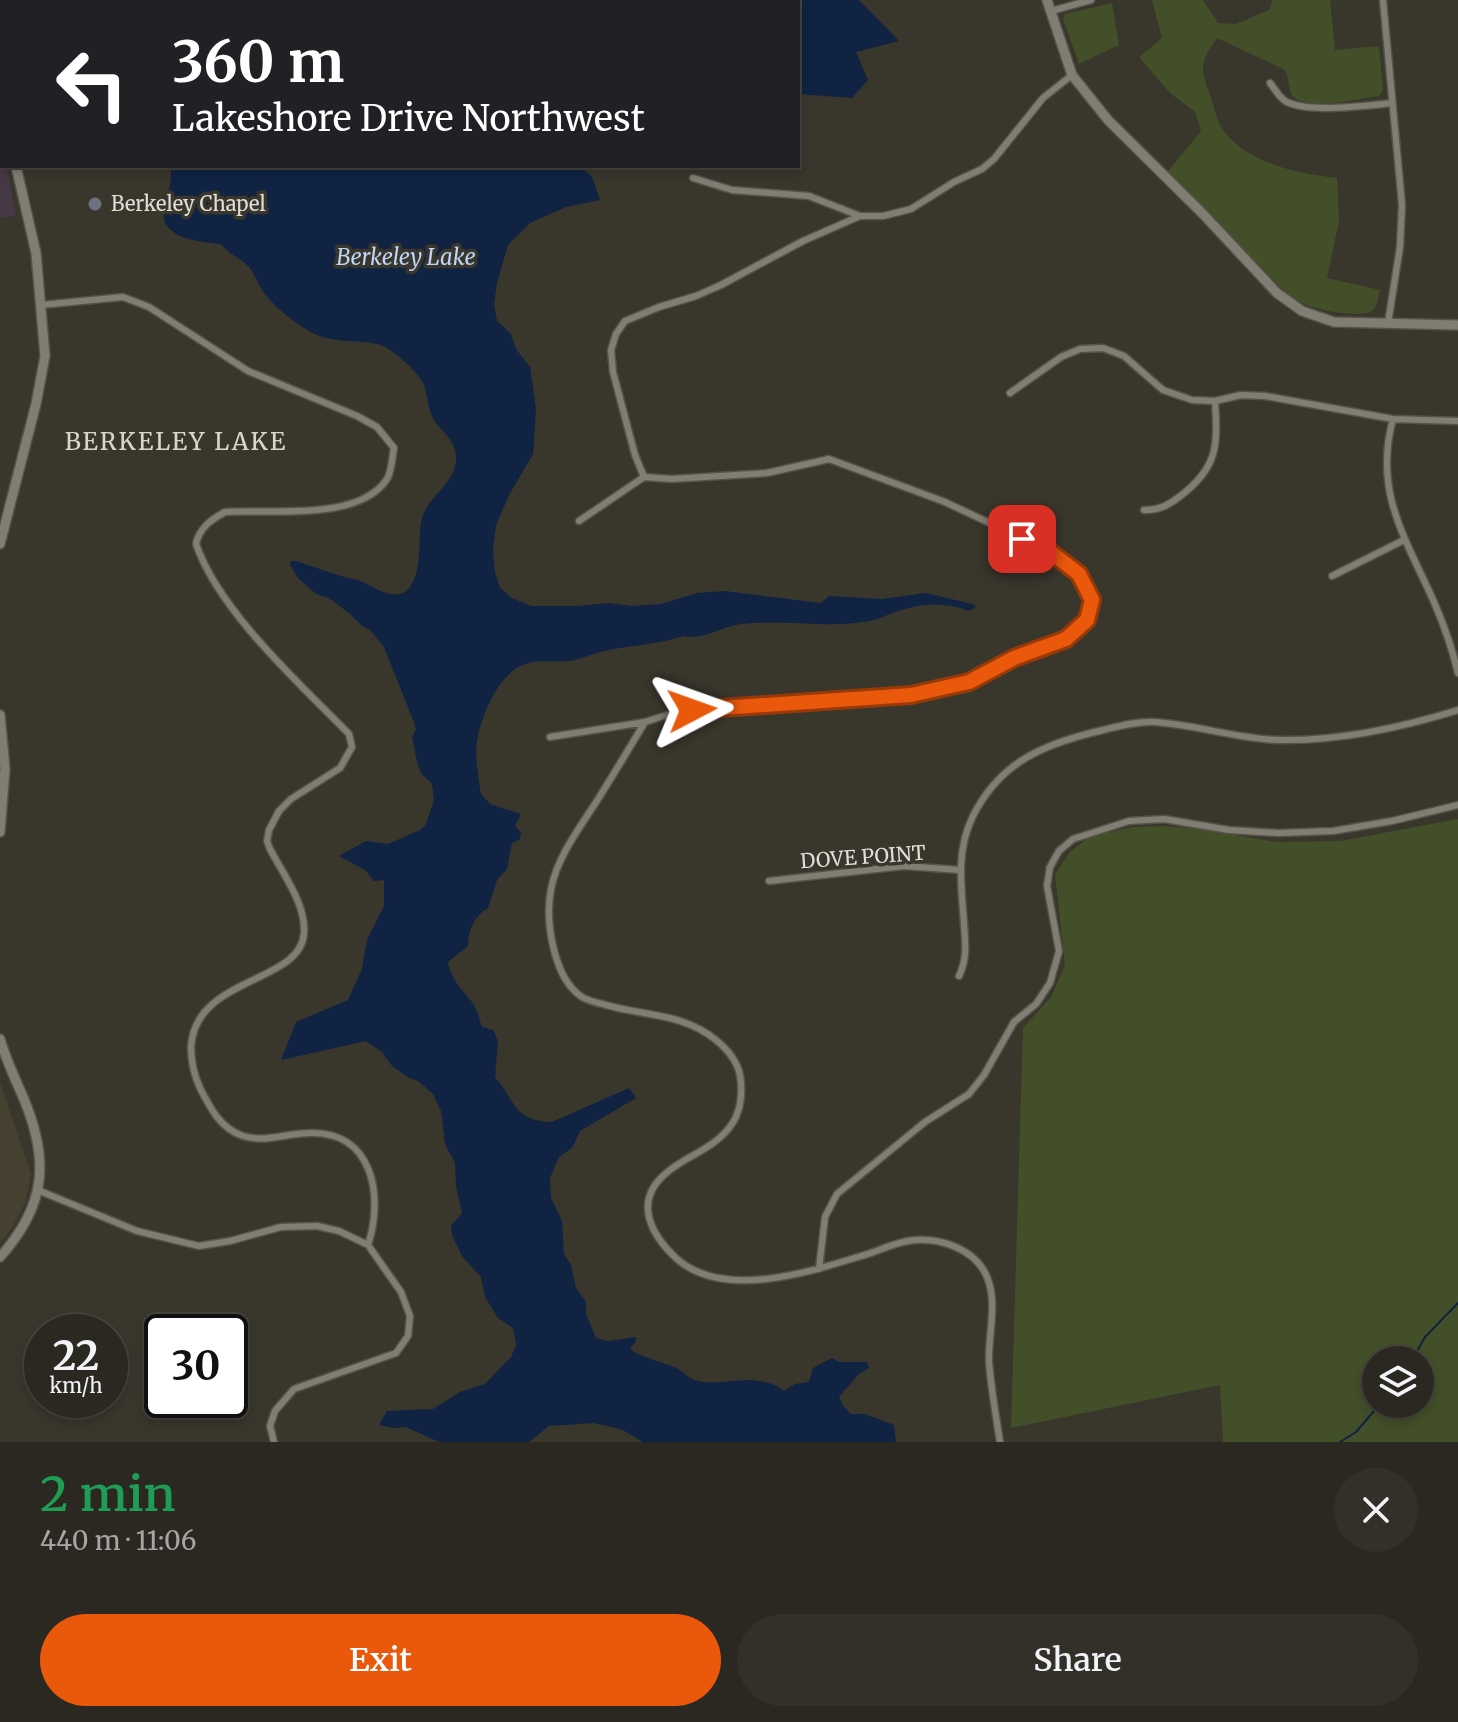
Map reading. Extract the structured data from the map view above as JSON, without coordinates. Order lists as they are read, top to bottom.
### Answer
{
  "streets": {
    "street": ["DOVE POINT"]
  },
  "districts": ["BERKELEY LAKE"],
  "water": ["Berkeley Lake"],
  "places": ["Berkeley Chapel"],
  "page": {
    "turn": ["360 m", "Lakeshore Drive Northwest"],
    "speed": "22 km/h",
    "limit": "30",
    "heading": ["2 min", "440 m · 11:06"],
    "buttons": ["Exit", "Share"]
  }
}
